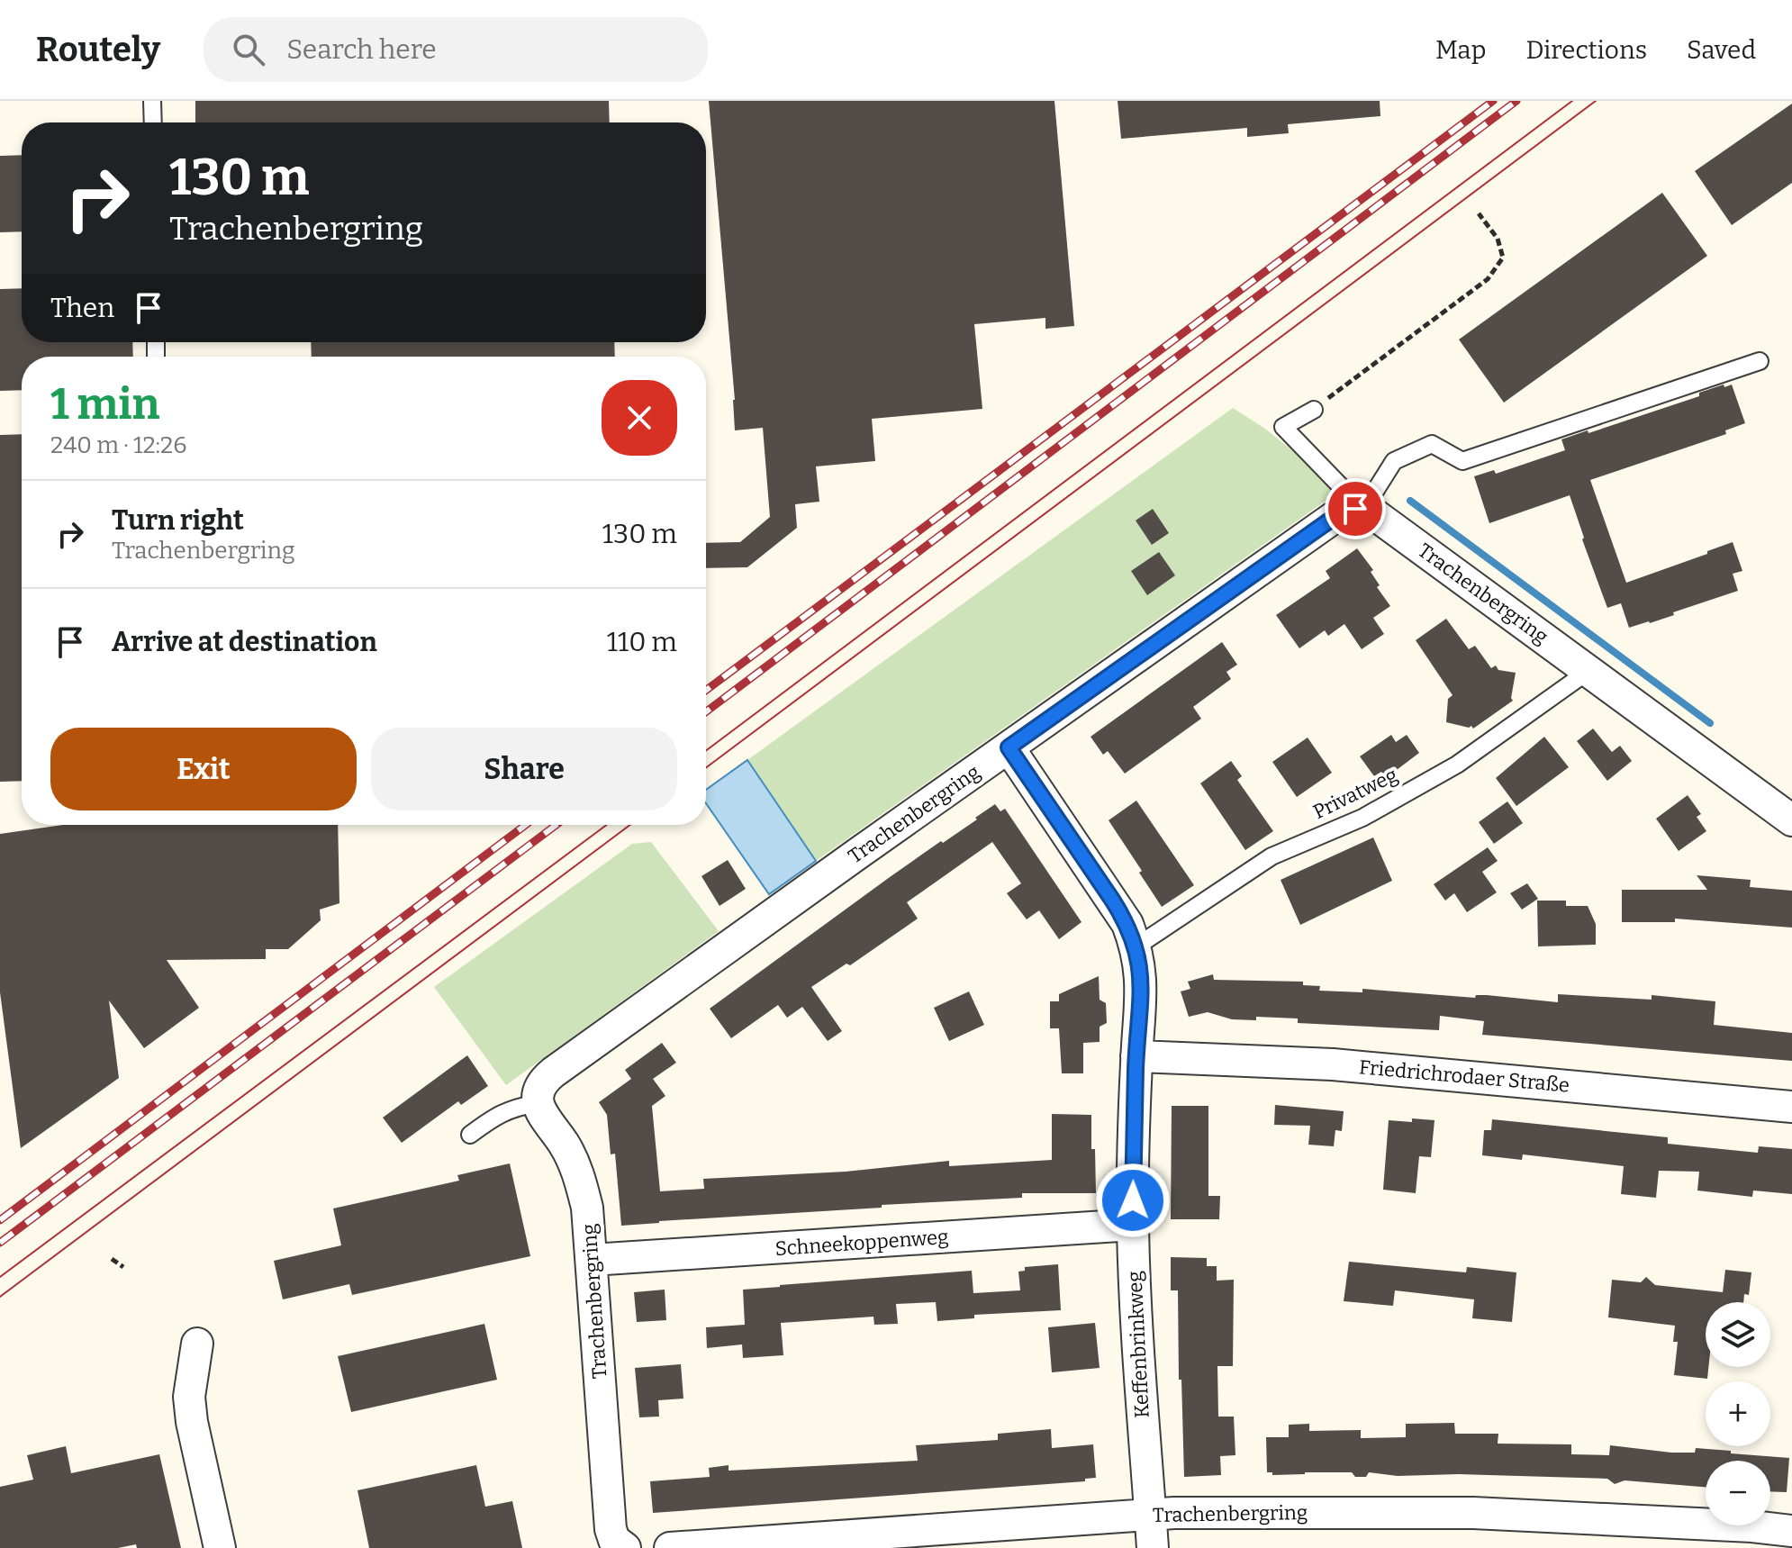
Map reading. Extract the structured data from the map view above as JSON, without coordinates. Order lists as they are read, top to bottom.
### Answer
{
  "streets": {
    "street": [
      "Trachenbergring",
      "Friedrichrodaer Straße",
      "Schneekoppenweg",
      "Keffenbrinkweg"
    ],
    "lane": ["Privatweg"]
  },
  "crossings": [
    ["Trachenbergring", "Privatweg"],
    ["Trachenbergring", "Schneekoppenweg"],
    ["Trachenbergring", "Keffenbrinkweg"],
    ["Privatweg", "Keffenbrinkweg"],
    ["Friedrichrodaer Straße", "Keffenbrinkweg"],
    ["Schneekoppenweg", "Keffenbrinkweg"]
  ],
  "page": {
    "header": "Routely",
    "search": "Search here",
    "nav": ["Map", "Directions", "Saved"],
    "turn": ["130 m", "Trachenbergring"],
    "then": "Then",
    "heading": ["1 min", "240 m · 12:26"],
    "list": [
      {
        "name": "Turn right",
        "note": "Trachenbergring",
        "value": "130 m"
      },
      {
        "name": "Arrive at destination",
        "value": "110 m"
      }
    ],
    "buttons": ["Exit", "Share"],
    "map_buttons": ["+", "−"]
  }
}
